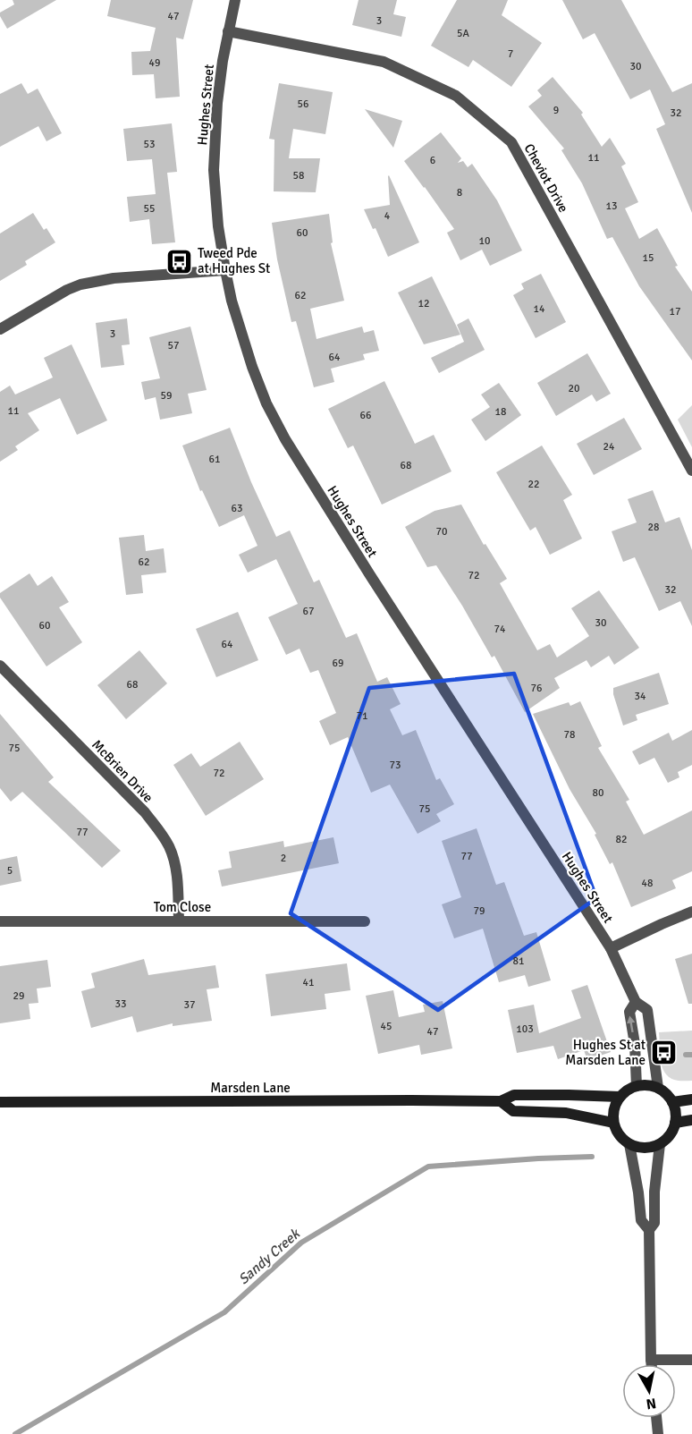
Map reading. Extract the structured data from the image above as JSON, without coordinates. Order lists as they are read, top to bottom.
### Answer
{
  "streets": {
    "main road": ["Marsden Lane"],
    "street": [
      "Hughes Street",
      "Cheviot Drive",
      "McBrien Drive",
      "Tom Close"
    ]
  },
  "crossings": [
    ["Hughes Street", "Cheviot Drive"],
    ["Hughes Street", "Marsden Lane"],
    ["McBrien Drive", "Tom Close"]
  ],
  "water": ["Sandy Creek"],
  "places": {
    "bus stop": ["Tweed Pde at Hughes St", "Hughes St at Marsden Lane"]
  },
  "house_numbers": [
    "47",
    "3",
    "5A",
    "7",
    "49",
    "30",
    "56",
    "9",
    "32",
    "53",
    "11",
    "6",
    "58",
    "8",
    "13",
    "55",
    "4",
    "60",
    "10",
    "15",
    "62",
    "12",
    "14",
    "17",
    "3",
    "57",
    "64",
    "20",
    "59",
    "11",
    "18",
    "66",
    "24",
    "61",
    "68",
    "22",
    "63",
    "28",
    "70",
    "62",
    "72",
    "32",
    "67",
    "30",
    "60",
    "74",
    "64",
    "69",
    "68",
    "76",
    "34",
    "71",
    "78",
    "75",
    "73",
    "72",
    "80",
    "75",
    "77",
    "82",
    "77",
    "2",
    "5",
    "48",
    "79",
    "81",
    "41",
    "29",
    "33",
    "37",
    "45",
    "103",
    "47"
  ],
  "north": "bottom"
}
